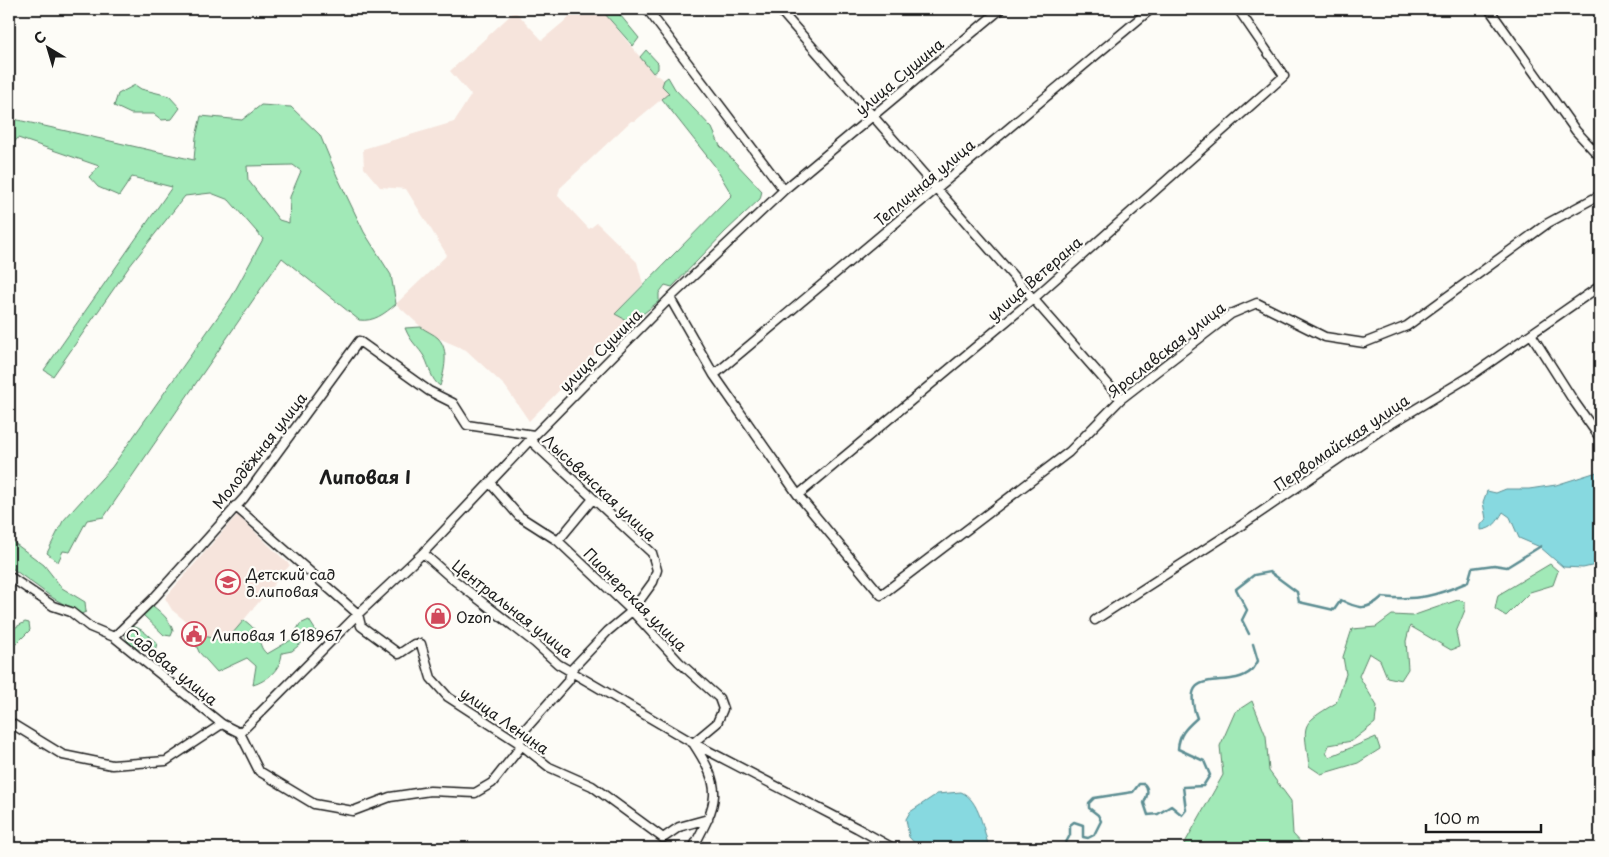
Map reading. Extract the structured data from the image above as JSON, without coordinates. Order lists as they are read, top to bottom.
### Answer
{
  "streets": {
    "street": [
      "улица Сушина",
      "Тепличная улица",
      "улица Ветерана",
      "Ярославская улица",
      "Первомайская улица",
      "Молодёжная улица",
      "Лысьвенская улица",
      "Пионерская улица",
      "Центральная улица",
      "Садовая улица",
      "улица Ленина"
    ]
  },
  "crossings": [
    ["улица Сушина", "Молодёжная улица"],
    ["улица Сушина", "Лысьвенская улица"],
    ["улица Сушина", "Пионерская улица"],
    ["улица Сушина", "Центральная улица"],
    ["улица Сушина", "Садовая улица"],
    ["улица Сушина", "улица Ленина"],
    ["улица Ветерана", "Ярославская улица"],
    ["Молодёжная улица", "Лысьвенская улица"],
    ["Молодёжная улица", "Садовая улица"],
    ["Молодёжная улица", "улица Ленина"],
    ["Лысьвенская улица", "Пионерская улица"],
    ["Пионерская улица", "Центральная улица"],
    ["Центральная улица", "улица Ленина"]
  ],
  "districts": ["Липовая I"],
  "places": {
    "school or university": ["Детский сад д.липовая"],
    "shop": ["Ozon"],
    "public building": ["Липовая 1 618967"]
  },
  "scale_bar": "100 m",
  "north": "top left"
}
